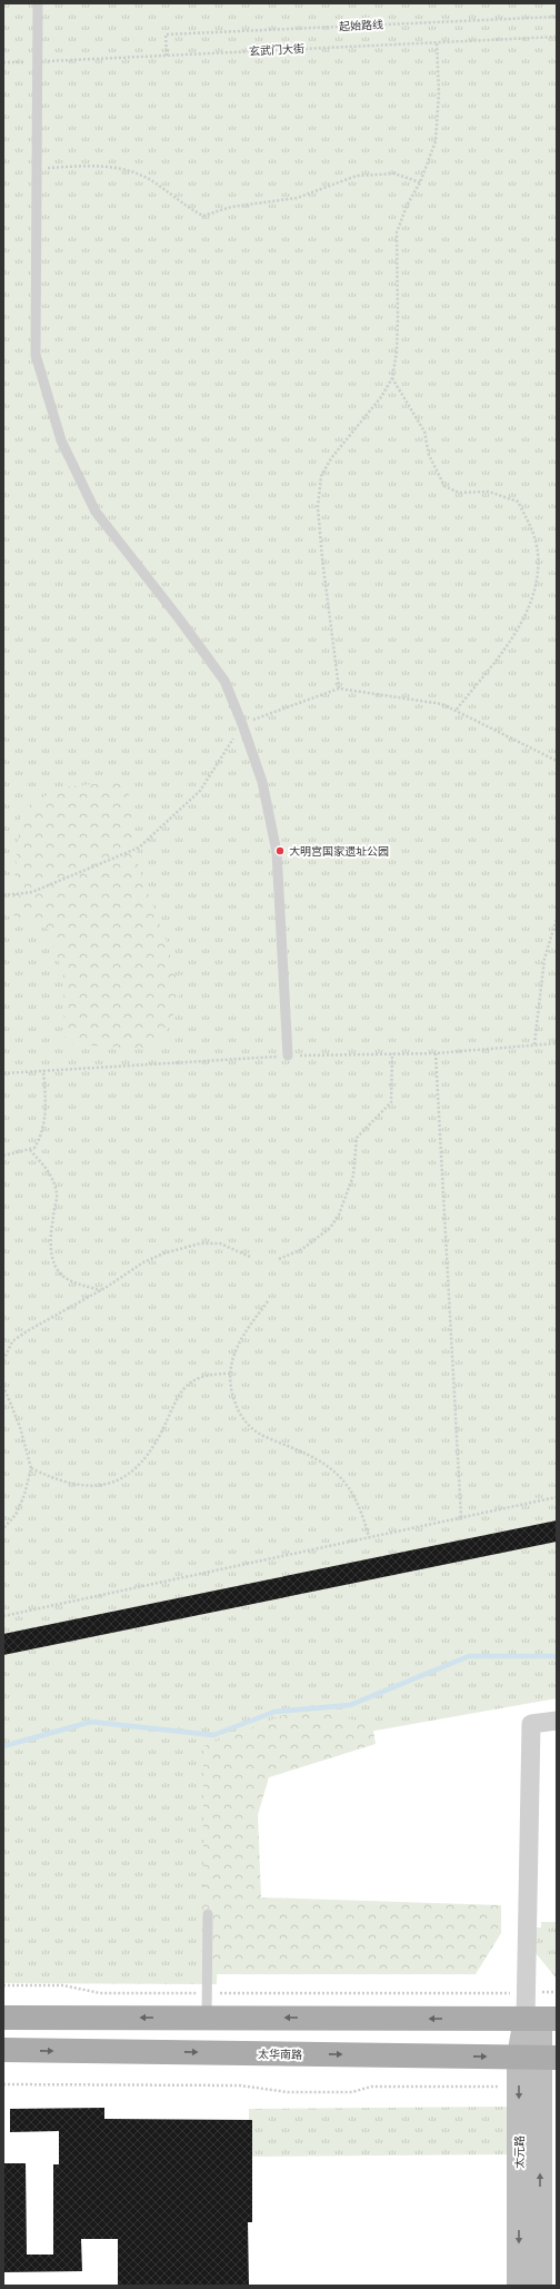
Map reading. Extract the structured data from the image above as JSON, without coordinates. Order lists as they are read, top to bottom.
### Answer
{
  "streets": {
    "main road": ["太华南路", "太元路"],
    "path": ["起始路线", "玄武门大街"]
  },
  "crossings": [
    ["起始路线", "玄武门大街"],
    ["太华南路", "太元路"]
  ],
  "places": ["大明宫国家遗址公园"]
}
